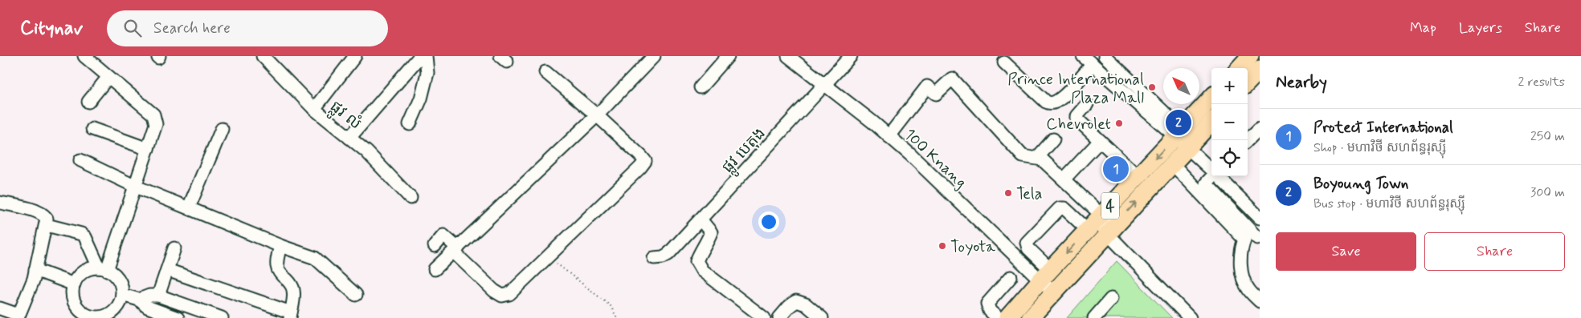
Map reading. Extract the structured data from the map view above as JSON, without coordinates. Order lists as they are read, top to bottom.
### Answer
{
  "streets": {
    "highway": ["4"],
    "street": ["ផ្លូវ លំ", "ផ្លូវ បេតុង", "100 Knang"]
  },
  "crossings": [
    ["ផ្លូវ បេតុង", "100 Knang"],
    ["100 Knang", "4"]
  ],
  "places": [
    "Prince International Plaza Mall",
    "Chevrolet",
    "Tela",
    "Toyota"
  ],
  "north": "top left",
  "page": {
    "header": "Citynav",
    "search": "Search here",
    "nav": ["Map", "Layers", "Share"],
    "heading": ["Nearby", "2 results"],
    "map_buttons": ["+", "−"],
    "pins": ["2", "1"],
    "list": [
      {
        "mark": "1",
        "name": "Protect International",
        "note": "Shop · មហាវិថី សហព័ន្ធរុស្ស៊ី",
        "value": "250 m"
      },
      {
        "mark": "2",
        "name": "Boyoung Town",
        "note": "Bus stop · មហាវិថី សហព័ន្ធរុស្ស៊ី",
        "value": "300 m"
      }
    ],
    "buttons": ["Save", "Share"]
  }
}
